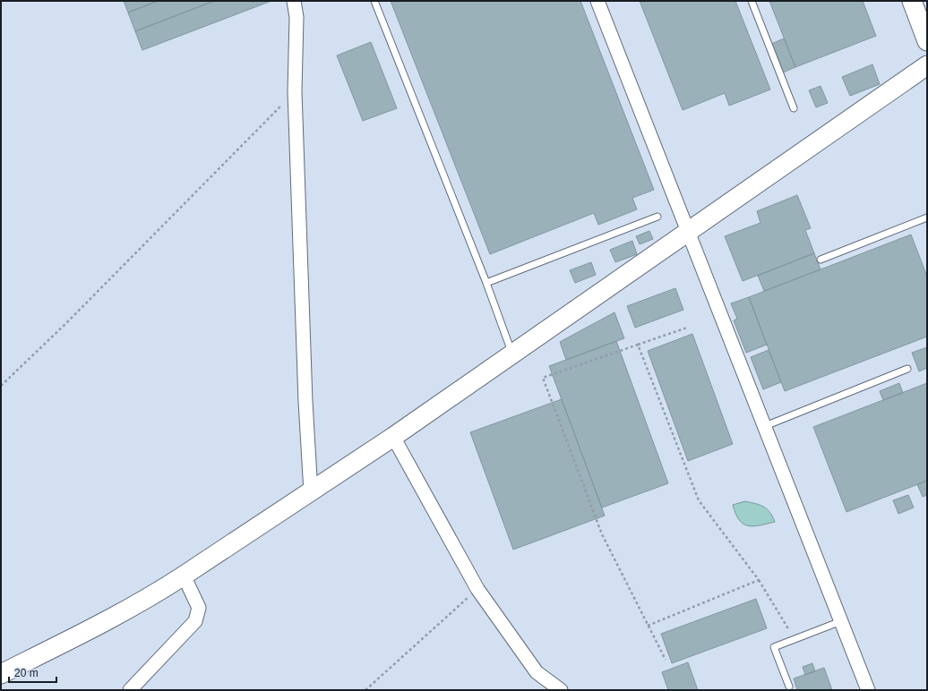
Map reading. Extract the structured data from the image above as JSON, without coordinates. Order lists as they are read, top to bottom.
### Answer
{
  "scale_bar": "20 m"
}
